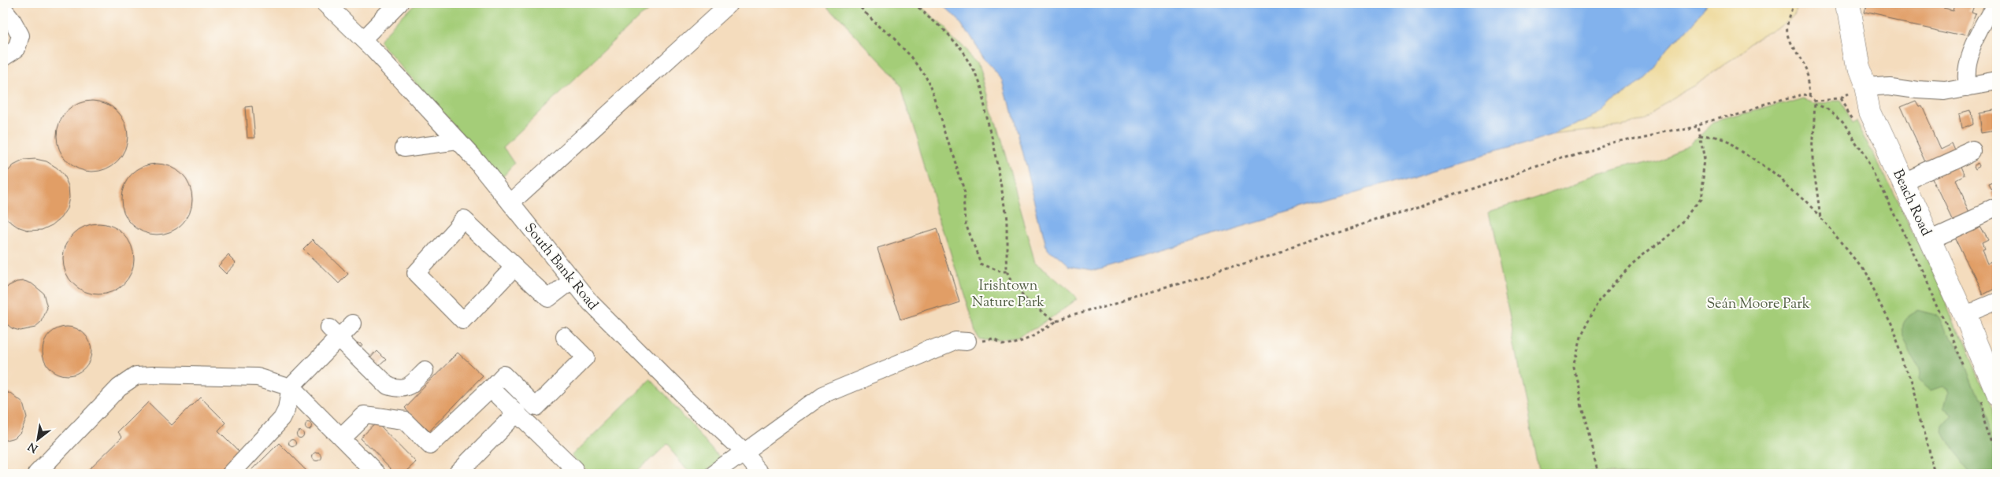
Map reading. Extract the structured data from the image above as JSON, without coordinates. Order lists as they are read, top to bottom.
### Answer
{
  "streets": {
    "main road": ["Beach Road"],
    "street": ["South Bank Road"]
  },
  "parks": ["Irishtown Nature Park", "Seán Moore Park"],
  "north": "bottom left"
}
